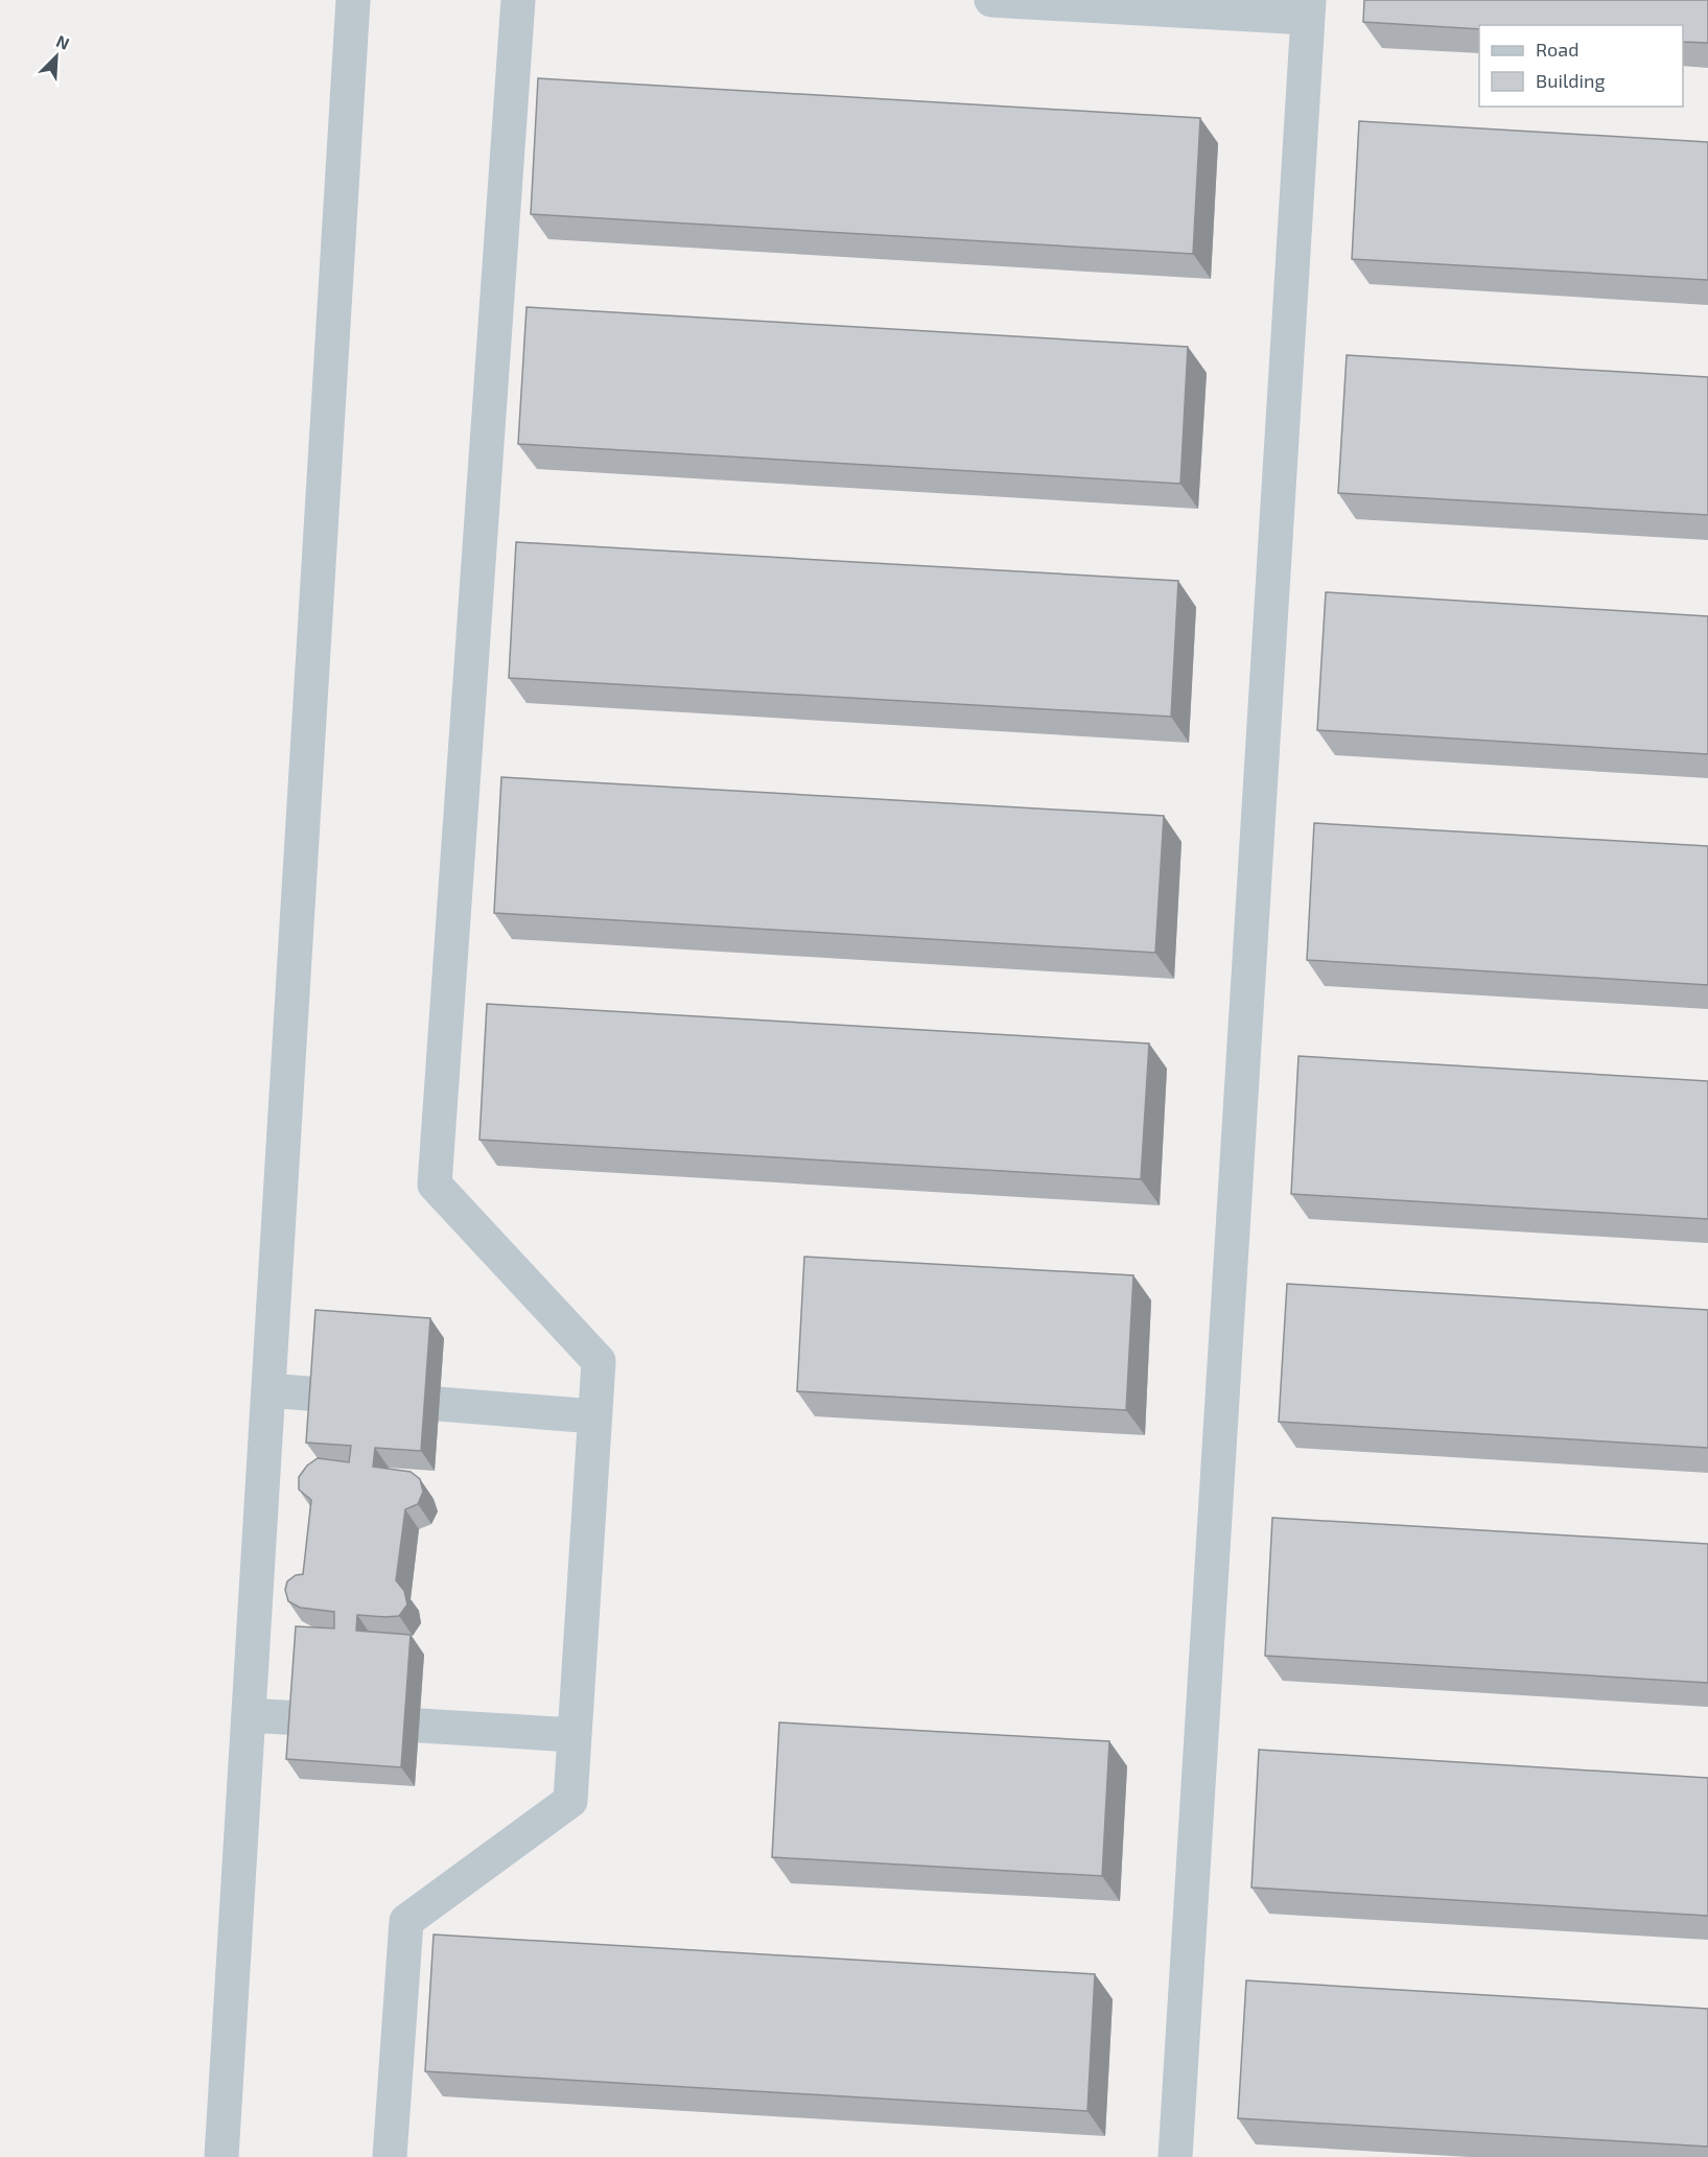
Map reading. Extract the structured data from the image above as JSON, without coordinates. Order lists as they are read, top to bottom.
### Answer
{
  "legend": ["Road", "Building"],
  "north": "top right"
}
